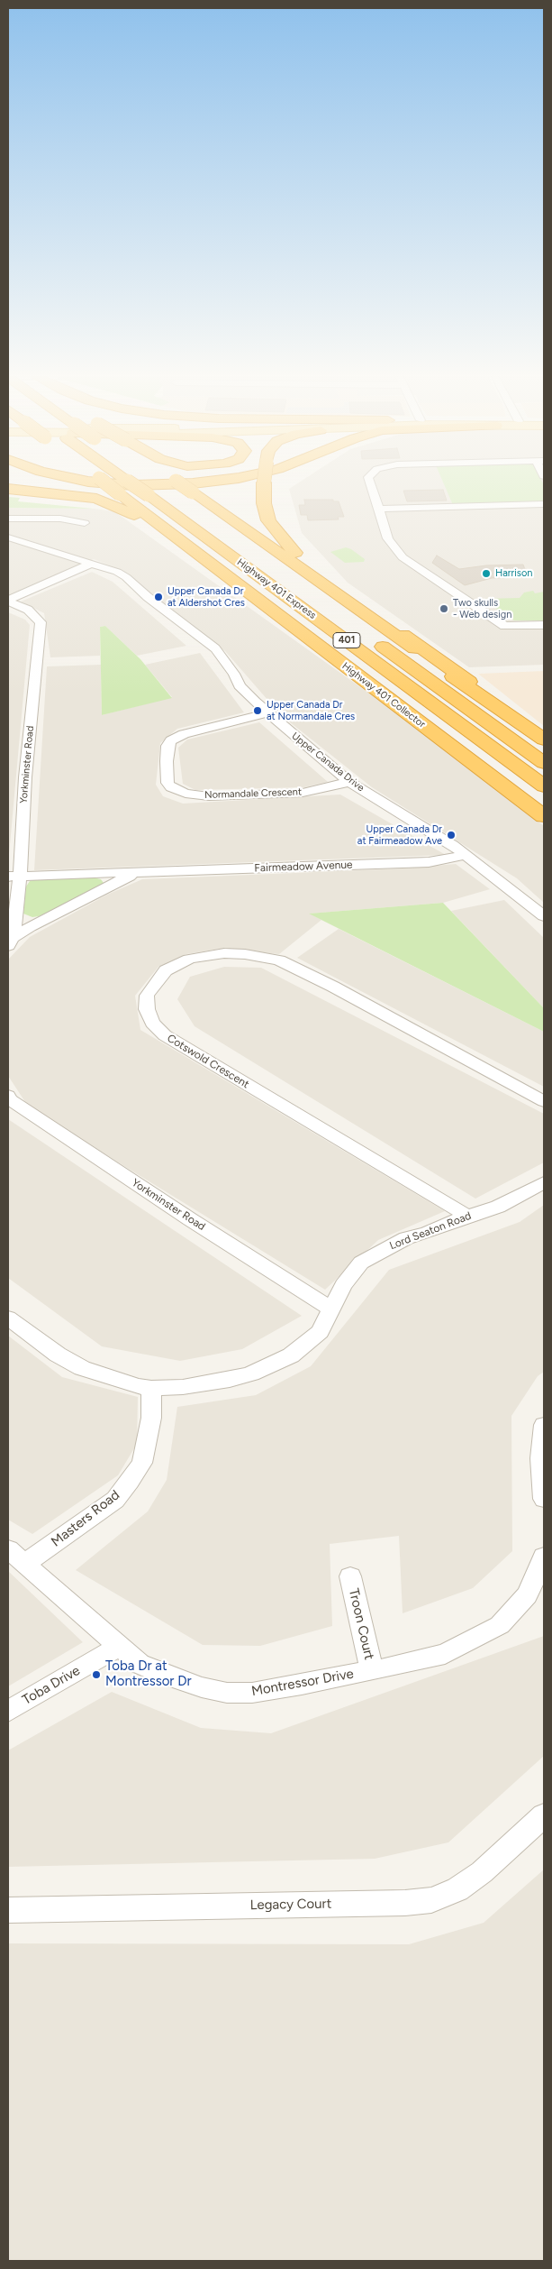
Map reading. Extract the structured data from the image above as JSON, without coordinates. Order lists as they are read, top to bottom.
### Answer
{
  "streets": {
    "highway": ["Highway 401 Express", "401", "Highway 401 Collector"],
    "street": [
      "Upper Canada Drive",
      "Yorkminster Road",
      "Normandale Crescent",
      "Fairmeadow Avenue",
      "Cotswold Crescent",
      "Lord Seaton Road",
      "Masters Road",
      "Troon Court",
      "Montressor Drive",
      "Toba Drive",
      "Legacy Court"
    ]
  },
  "crossings": [
    ["Highway 401 Express", "401"],
    ["Upper Canada Drive", "Normandale Crescent"],
    ["Upper Canada Drive", "Fairmeadow Avenue"],
    ["Yorkminster Road", "Fairmeadow Avenue"],
    ["Yorkminster Road", "Lord Seaton Road"],
    ["Cotswold Crescent", "Lord Seaton Road"],
    ["Lord Seaton Road", "Masters Road"],
    ["Masters Road", "Montressor Drive"],
    ["Troon Court", "Montressor Drive"],
    ["Montressor Drive", "Toba Drive"]
  ],
  "places": [
    "Harrison",
    "Upper Canada Dr at Aldershot Cres",
    "Two skulls - Web design",
    "Upper Canada Dr at Normandale Cres",
    "Upper Canada Dr at Fairmeadow Ave",
    "Toba Dr at Montressor Dr"
  ]
}
